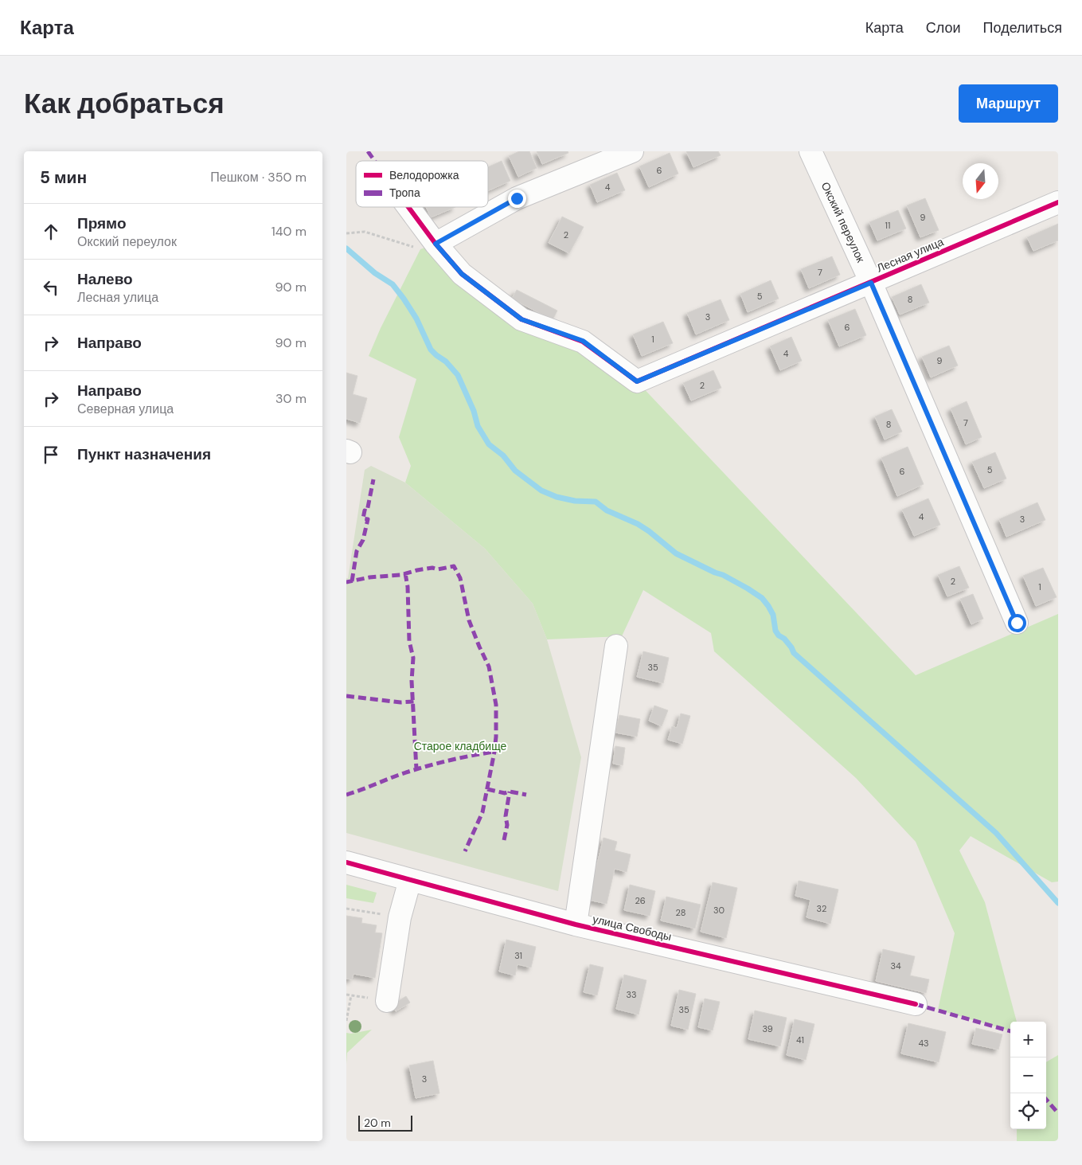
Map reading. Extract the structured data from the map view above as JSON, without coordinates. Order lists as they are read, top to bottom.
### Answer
{
  "streets": {
    "street": ["Окский переулок", "Лесная улица", "улица Свободы"]
  },
  "crossings": [
    ["Окский переулок", "Лесная улица"]
  ],
  "parks": ["Старое кладбище"],
  "house_numbers": [
    "6",
    "4",
    "9",
    "11",
    "2",
    "7",
    "5",
    "8",
    "3",
    "6",
    "1",
    "4",
    "9",
    "2",
    "7",
    "8",
    "5",
    "6",
    "4",
    "3",
    "2",
    "1",
    "35",
    "26",
    "32",
    "30",
    "28",
    "31",
    "34",
    "33",
    "35",
    "39",
    "41",
    "43",
    "3"
  ],
  "legend": ["Велодорожка", "Тропа"],
  "scale_bar": "20 m",
  "north": "bottom",
  "page": {
    "header": "Карта",
    "nav": ["Карта", "Слои", "Поделиться"],
    "buttons": "Маршрут",
    "title": "Как добраться",
    "heading": ["5 мин", "Пешком · 350 m"],
    "list": [
      ["Прямо", "Окский переулок", "140 m"],
      ["Налево", "Лесная улица", "90 m"],
      ["Направо", "90 m"],
      ["Направо", "Северная улица", "30 m"],
      "Пункт назначения"
    ],
    "map_buttons": ["+", "−"],
    "scale": "20 m"
  }
}
